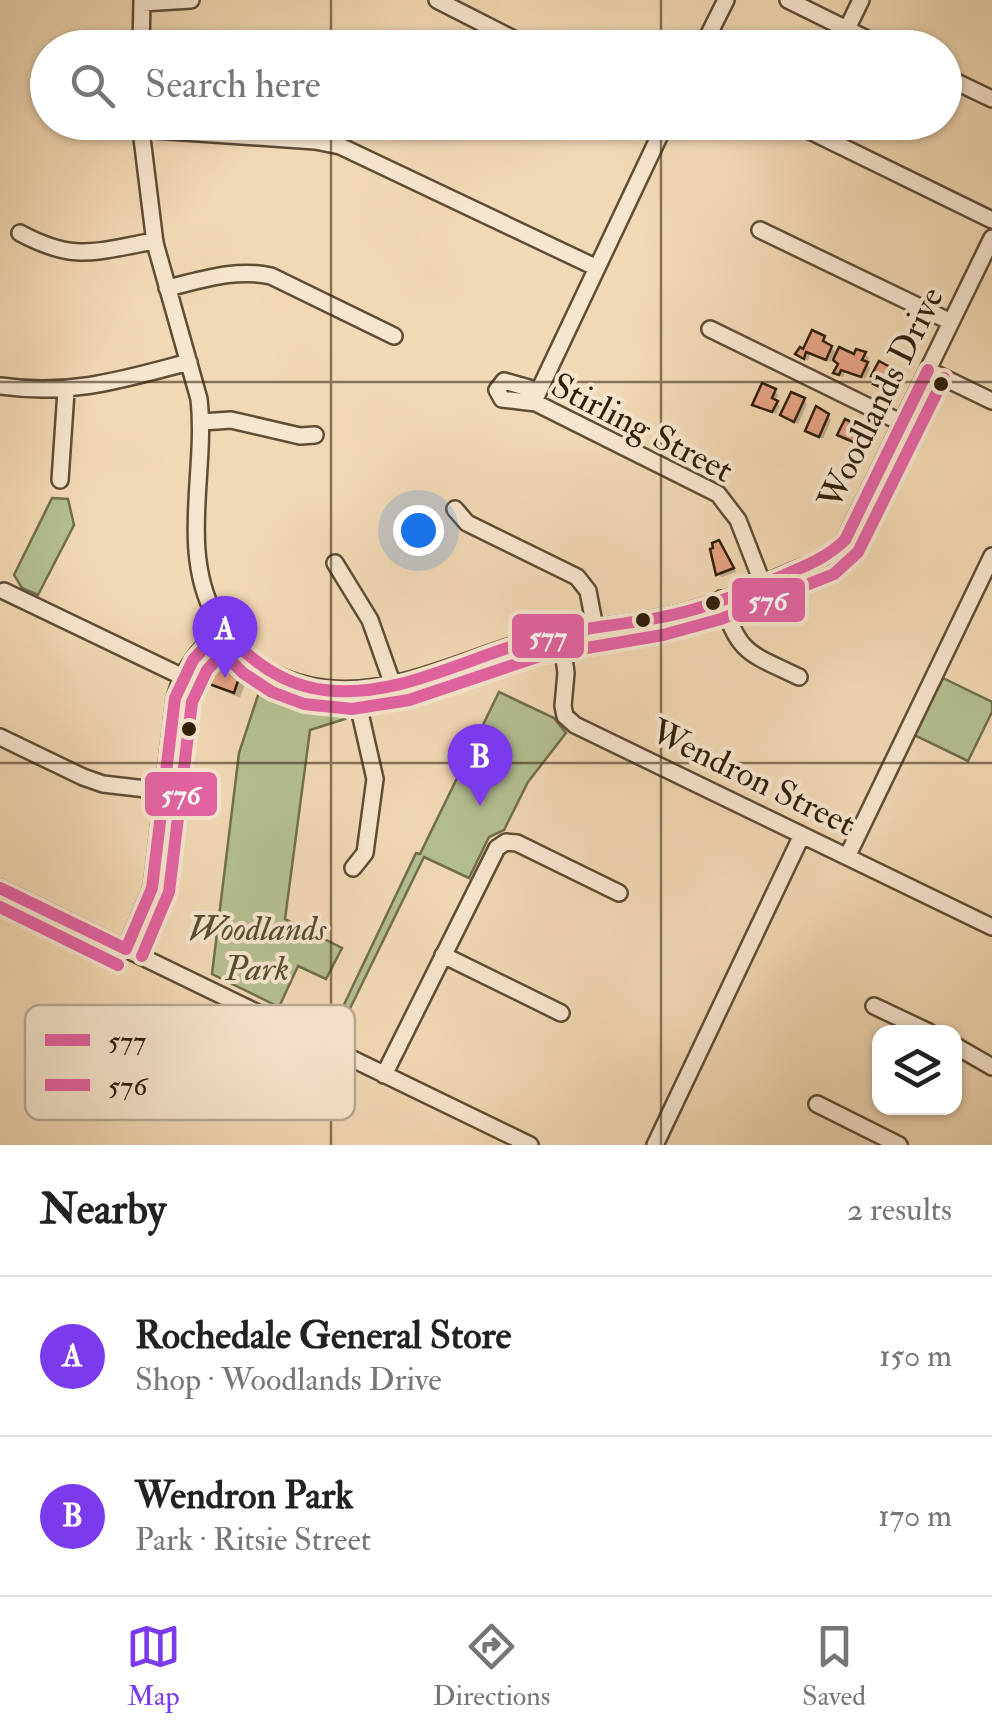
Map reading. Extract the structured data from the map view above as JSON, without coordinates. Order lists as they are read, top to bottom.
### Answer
{
  "streets": {
    "street": ["Woodlands Drive", "Stirling Street", "Wendron Street"]
  },
  "crossings": [
    ["Woodlands Drive", "Stirling Street"],
    ["Woodlands Drive", "Wendron Street"]
  ],
  "parks": ["Woodlands Park"],
  "lines": ["transit line 577", "transit line 576"],
  "legend": ["577", "576"],
  "page": {
    "search": "Search here",
    "pins": ["A", "B"],
    "heading": ["Nearby", "2 results"],
    "list": [
      {
        "mark": "A",
        "name": "Rochedale General Store",
        "note": "Shop · Woodlands Drive",
        "value": "150 m"
      },
      {
        "mark": "B",
        "name": "Wendron Park",
        "note": "Park · Ritsie Street",
        "value": "170 m"
      }
    ],
    "nav": ["Map", "Directions", "Saved"]
  }
}
